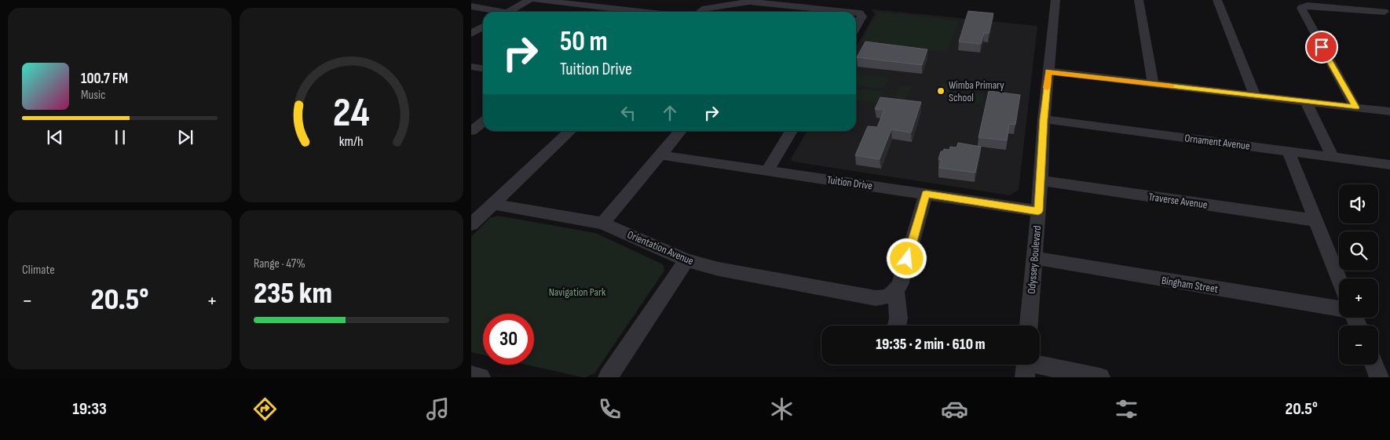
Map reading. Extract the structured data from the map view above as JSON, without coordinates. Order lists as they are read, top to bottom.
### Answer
{
  "streets": {
    "street": [
      "Ornament Avenue",
      "Tuition Drive",
      "Traverse Avenue",
      "Orientation Avenue",
      "Odyssey Boulevard",
      "Bingham Street"
    ]
  },
  "crossings": [
    ["Ornament Avenue", "Odyssey Boulevard"],
    ["Tuition Drive", "Odyssey Boulevard"],
    ["Traverse Avenue", "Odyssey Boulevard"],
    ["Odyssey Boulevard", "Bingham Street"]
  ],
  "parks": ["Navigation Park"],
  "places": ["Wimba Primary School"],
  "page": {
    "turn": ["50 m", "Tuition Drive"],
    "song": ["100.7 FM", "Music"],
    "map_buttons": ["+", "−"],
    "tile": [
      "Climate",
      ["Range · 47%", "235 km"]
    ],
    "heat": ["−", "20.5°", "+"],
    "limit": "30",
    "trip": "19:35 · 2 min · 610 m",
    "tabs": ["19:33", "20.5°"],
    "gauge": ["24", "km/h"]
  }
}
